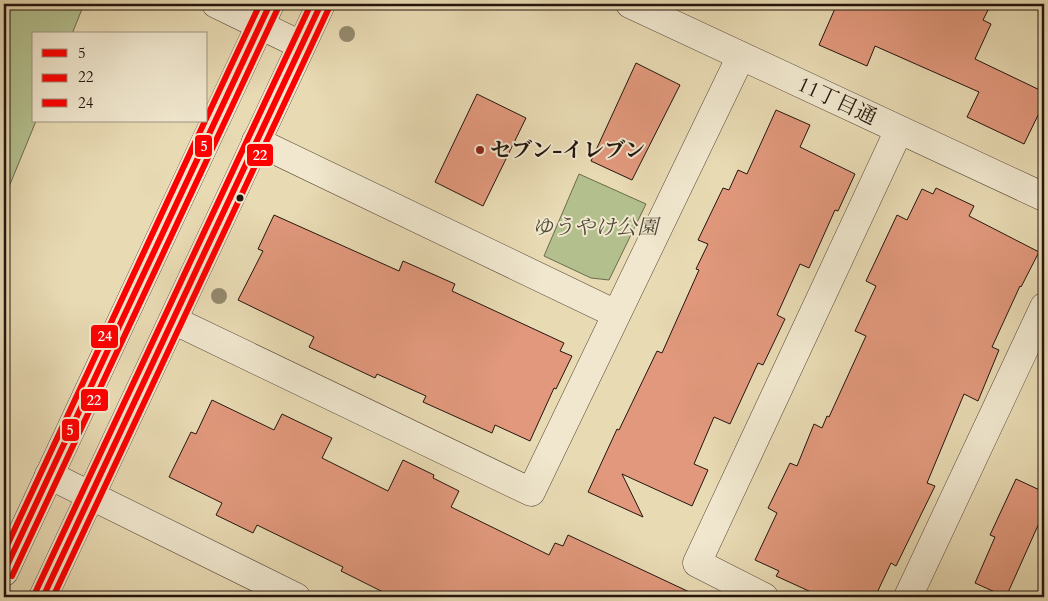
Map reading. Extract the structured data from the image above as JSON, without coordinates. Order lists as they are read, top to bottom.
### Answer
{
  "streets": {
    "street": ["11丁目通"]
  },
  "parks": ["ゆうやけ公園"],
  "places": ["セブン-イレブン"],
  "lines": ["transit line 5", "transit line 24", "transit line 22"],
  "legend": ["5", "22", "24"]
}
